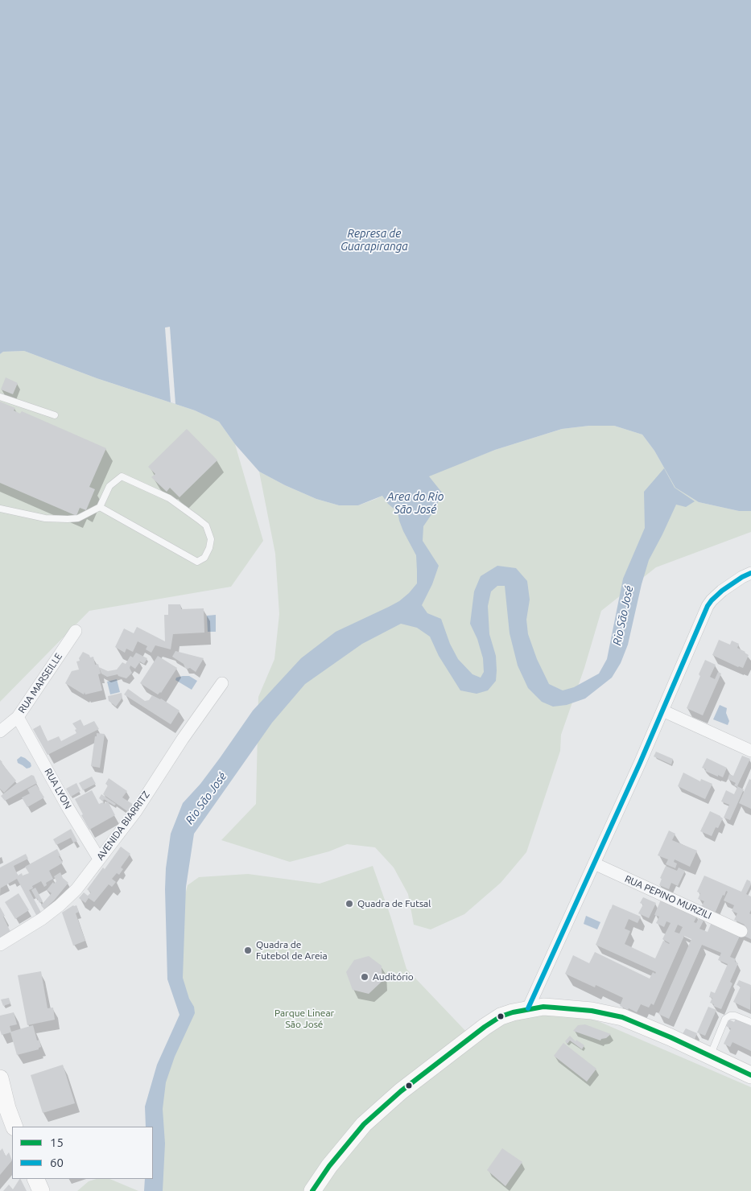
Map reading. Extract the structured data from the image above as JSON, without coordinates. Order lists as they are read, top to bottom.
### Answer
{
  "streets": {
    "street": [
      "RUA MARSEILLE",
      "RUA LYON",
      "AVENIDA BIARRITZ",
      "RUA PEPINO MURZILI"
    ]
  },
  "crossings": [
    ["RUA MARSEILLE", "RUA LYON"],
    ["RUA LYON", "AVENIDA BIARRITZ"]
  ],
  "water": ["Represa de Guarapiranga", "Area do Rio São José", "Rio São José"],
  "parks": ["Parque Linear São José"],
  "places": ["Quadra de Futsal", "Quadra de Futebol de Areia", "Auditório"],
  "lines": ["transit line 60", "transit line 15"],
  "legend": ["15", "60"]
}
